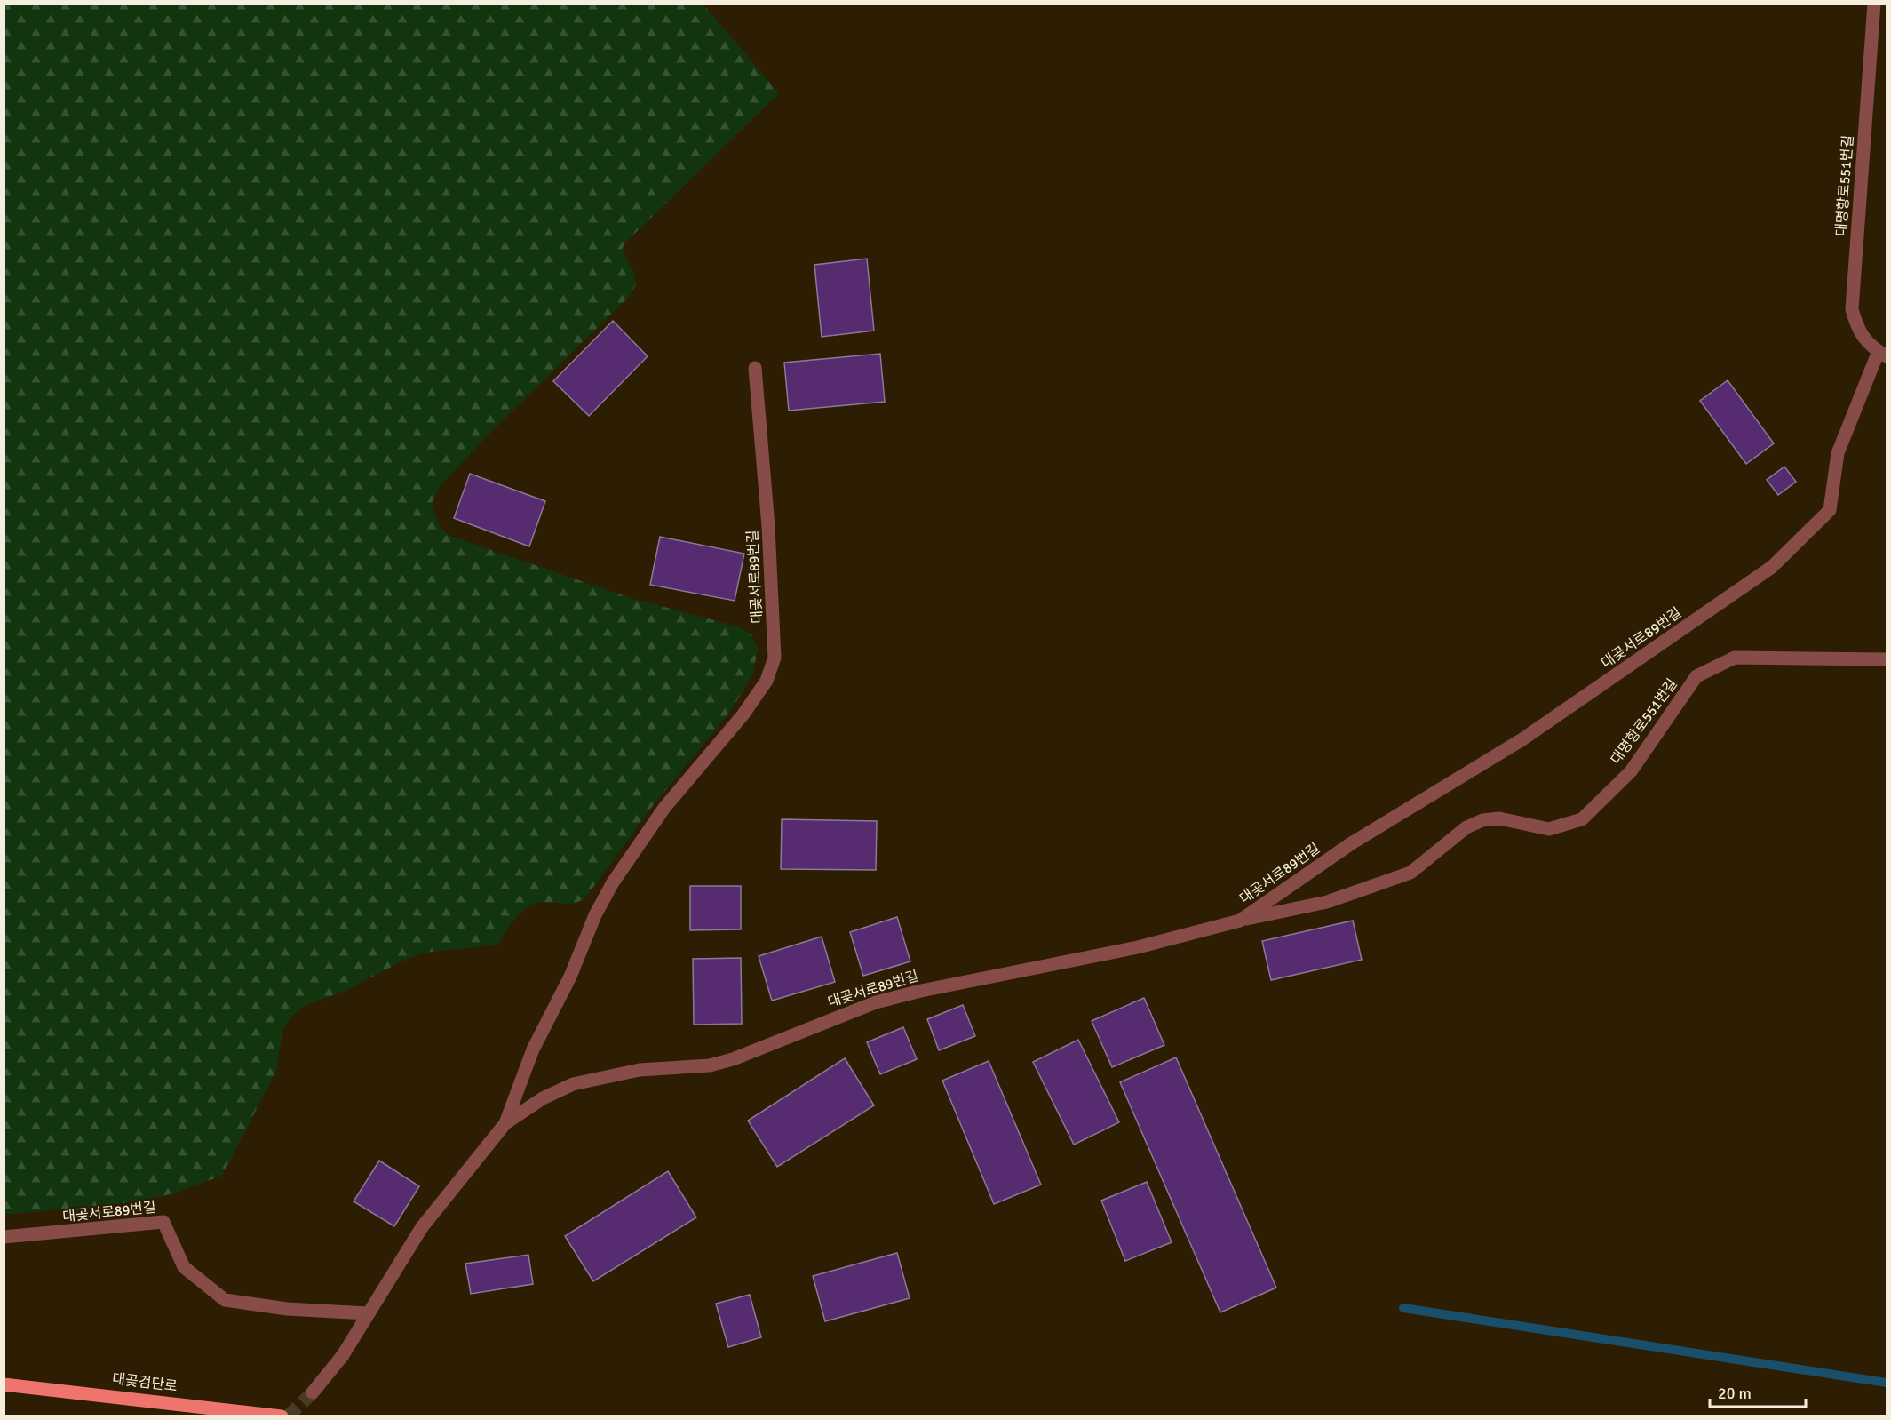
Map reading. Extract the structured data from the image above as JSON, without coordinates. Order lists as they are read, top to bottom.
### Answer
{
  "streets": {
    "main road": ["대곶검단로"],
    "street": ["대명항로551번길", "대곶서로89번길"]
  },
  "crossings": [
    ["대명항로551번길", "대곶서로89번길"]
  ],
  "scale_bar": "20 m"
}
